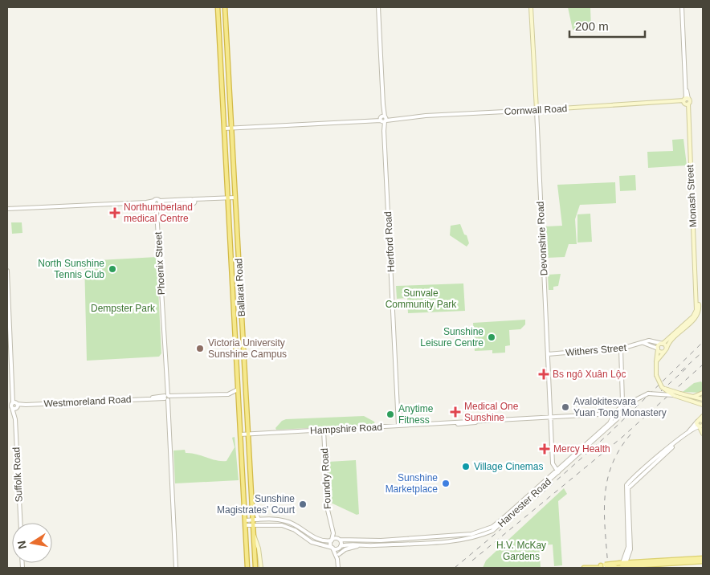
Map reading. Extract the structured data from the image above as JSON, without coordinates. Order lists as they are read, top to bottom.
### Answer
{
  "streets": {
    "highway": ["Ballarat Road"],
    "main road": ["Cornwall Road", "Monash Street", "Devonshire Road"],
    "street": [
      "Hertford Road",
      "Phoenix Street",
      "Withers Street",
      "Westmoreland Road",
      "Hampshire Road",
      "Suffolk Road",
      "Foundry Road",
      "Harvester Road"
    ]
  },
  "crossings": [
    ["Cornwall Road", "Monash Street"],
    ["Cornwall Road", "Devonshire Road"],
    ["Cornwall Road", "Hertford Road"],
    ["Cornwall Road", "Ballarat Road"],
    ["Devonshire Road", "Withers Street"],
    ["Devonshire Road", "Hampshire Road"],
    ["Devonshire Road", "Harvester Road"],
    ["Hertford Road", "Hampshire Road"],
    ["Phoenix Street", "Westmoreland Road"],
    ["Ballarat Road", "Westmoreland Road"],
    ["Ballarat Road", "Hampshire Road"],
    ["Westmoreland Road", "Suffolk Road"],
    ["Hampshire Road", "Foundry Road"],
    ["Hampshire Road", "Harvester Road"],
    ["Foundry Road", "Harvester Road"]
  ],
  "parks": ["Sunvale Community Park", "Dempster Park", "H.V. McKay Gardens"],
  "places": {
    "health": [
      "Northumberland medical Centre",
      "Bs ngô Xuân Lộc",
      "Medical One Sunshine",
      "Mercy Health"
    ],
    "other": [
      "North Sunshine Tennis Club",
      "Sunshine Leisure Centre",
      "Victoria University Sunshine Campus",
      "Avalokitesvara Yuan Tong Monastery",
      "Anytime Fitness",
      "Village Cinemas",
      "Sunshine Marketplace",
      "Sunshine Magistrates' Court"
    ]
  },
  "scale_bar": "200 m",
  "north": "left"
}
